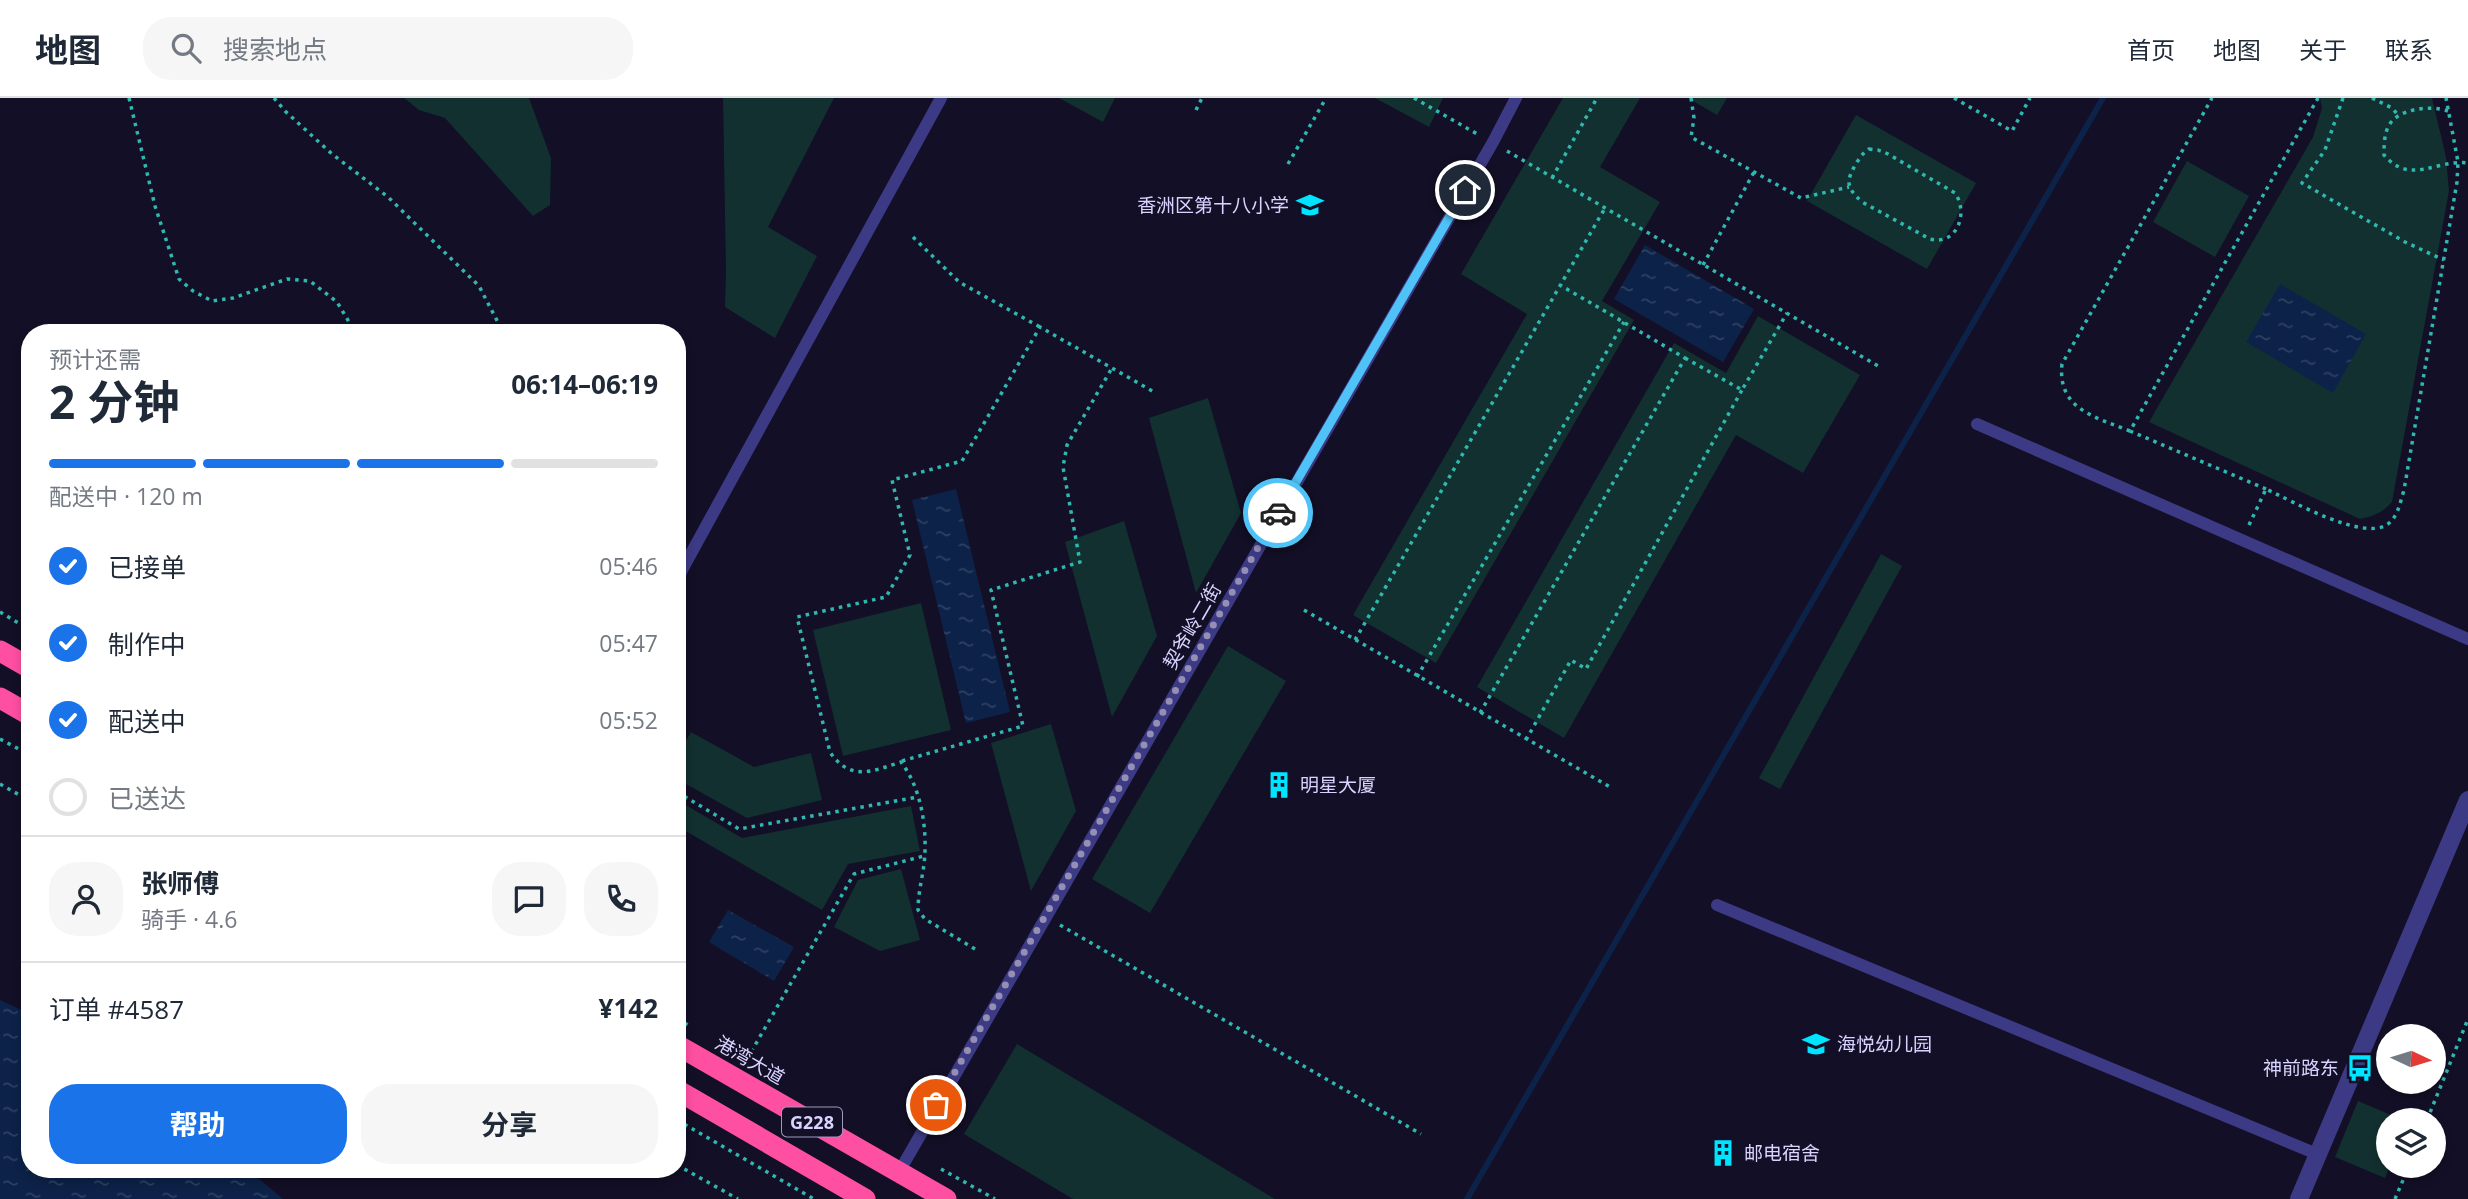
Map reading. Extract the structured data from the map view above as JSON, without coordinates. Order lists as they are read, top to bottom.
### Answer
{
  "streets": {
    "highway": ["港湾大道", "G228"],
    "lane": ["契爷岭二街"]
  },
  "crossings": [
    ["契爷岭二街", "港湾大道"]
  ],
  "places": {
    "school or university": ["香洲区第十八小学", "海悦幼儿园"],
    "building": ["明星大厦", "邮电宿舍"],
    "bus stop": ["神前路东"]
  },
  "north": "right",
  "page": {
    "header": "地图",
    "search": "搜索地点",
    "nav": [
      "首页",
      "地图",
      "关于",
      "联系"
    ],
    "heading": ["2 分钟", "预计还需", "06:14–06:19"],
    "panel": [
      "张师傅",
      "骑手 · 4.6",
      "订单 #4587",
      "¥142"
    ],
    "bar": "配送中 · 120 m",
    "list": [
      ["已接单", "05:46"],
      ["制作中", "05:47"],
      ["配送中", "05:52"],
      "已送达"
    ],
    "buttons": ["帮助", "分享"]
  }
}
